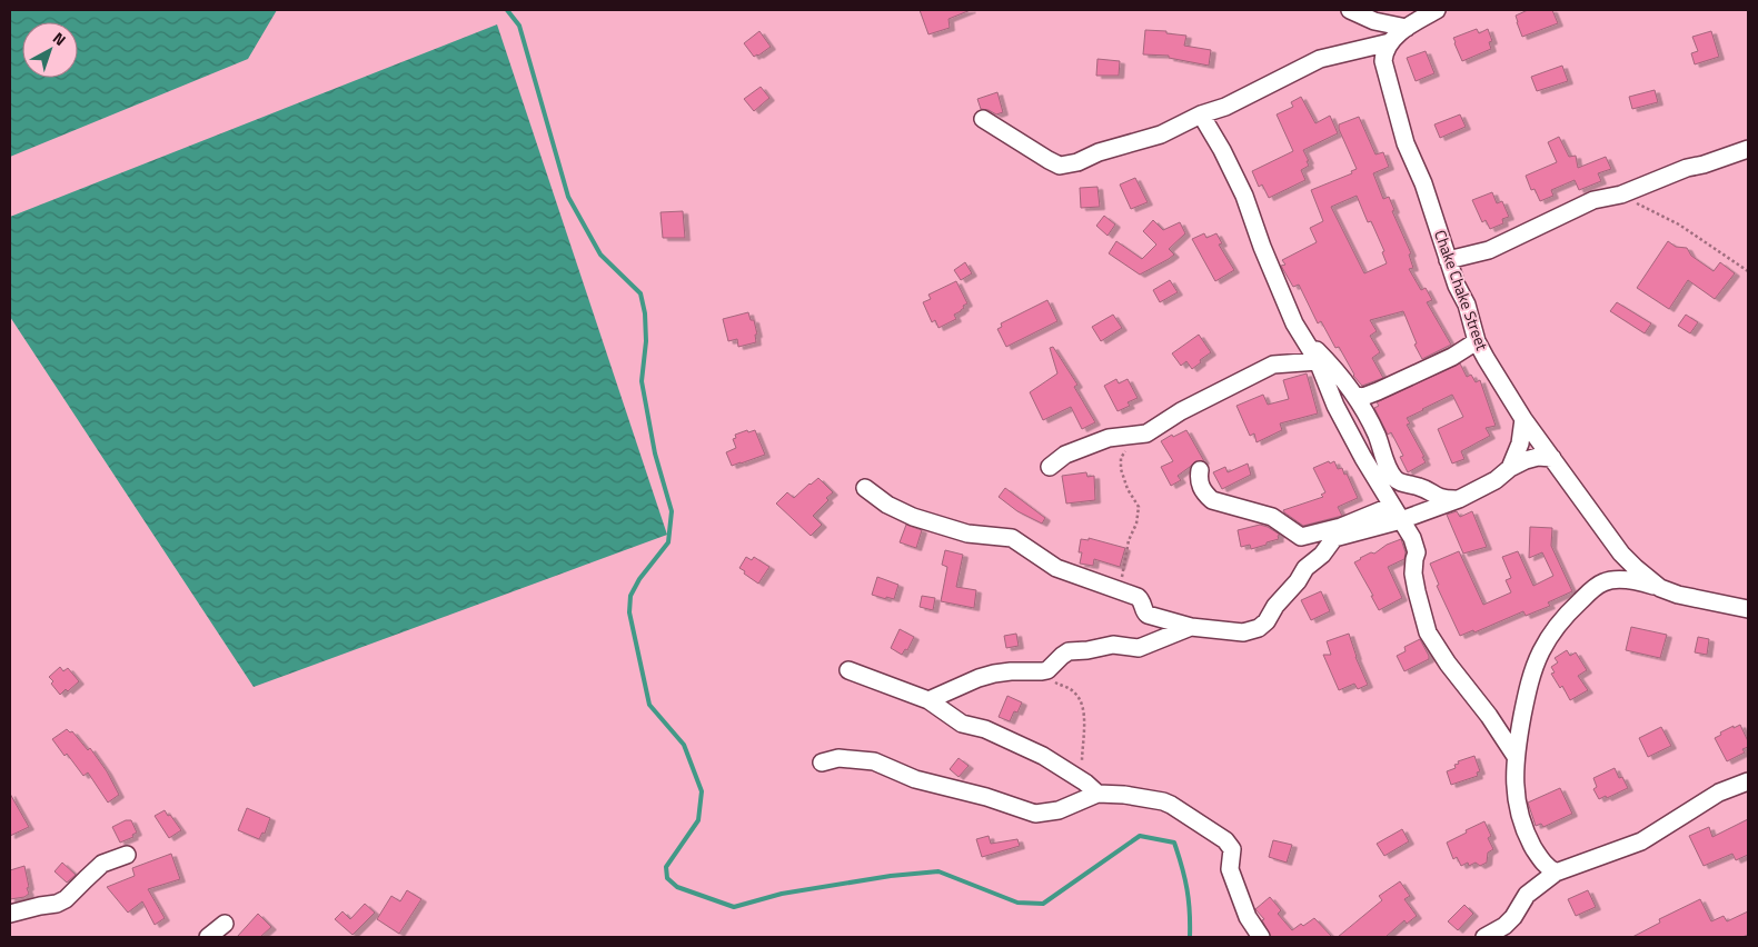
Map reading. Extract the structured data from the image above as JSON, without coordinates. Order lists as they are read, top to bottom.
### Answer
{
  "streets": {
    "street": ["Chake Chake Street"]
  },
  "north": "top right"
}
